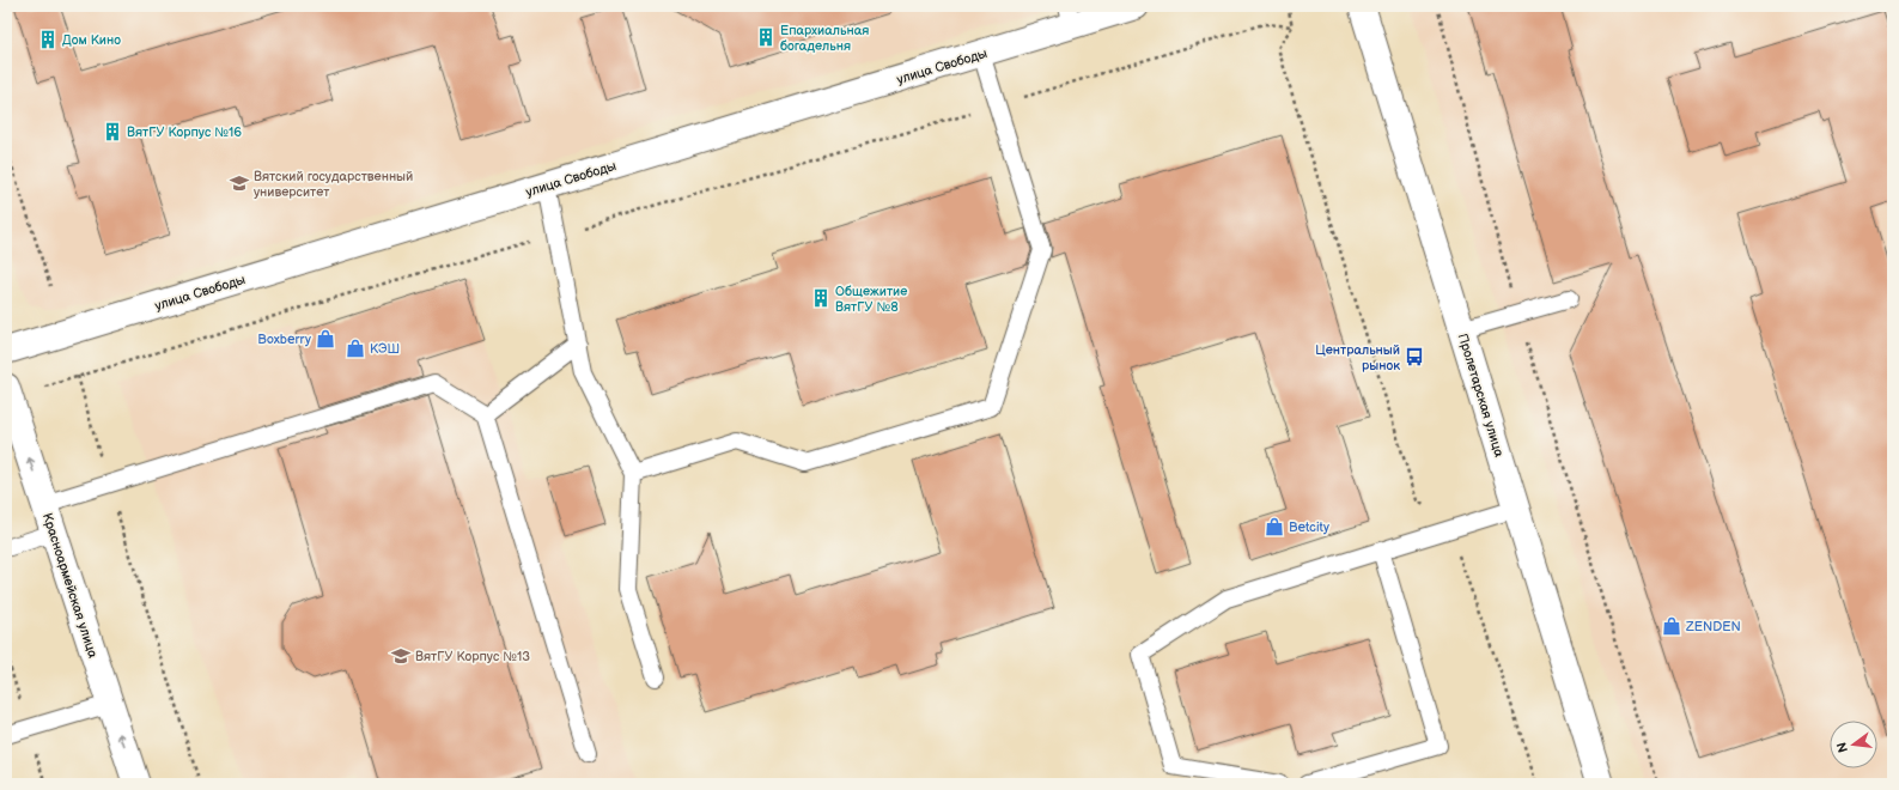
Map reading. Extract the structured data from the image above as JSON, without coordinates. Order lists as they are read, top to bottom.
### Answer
{
  "streets": {
    "street": ["улица Свободы", "Пролетарская улица", "Красноармейская улица"]
  },
  "one_way": ["Красноармейская улица"],
  "places": {
    "building": [
      "Епархиальная богадельня",
      "Дом Кино",
      "ВятГУ Корпус №16",
      "Общежитие ВятГУ №8"
    ],
    "school or university": ["Вятский государственный университет", "ВятГУ Корпус №13"],
    "shop": [
      "Boxberry",
      "КЭШ",
      "Betcity",
      "ZENDEN"
    ],
    "bus stop": ["Центральный рынок"]
  },
  "north": "left"
}
